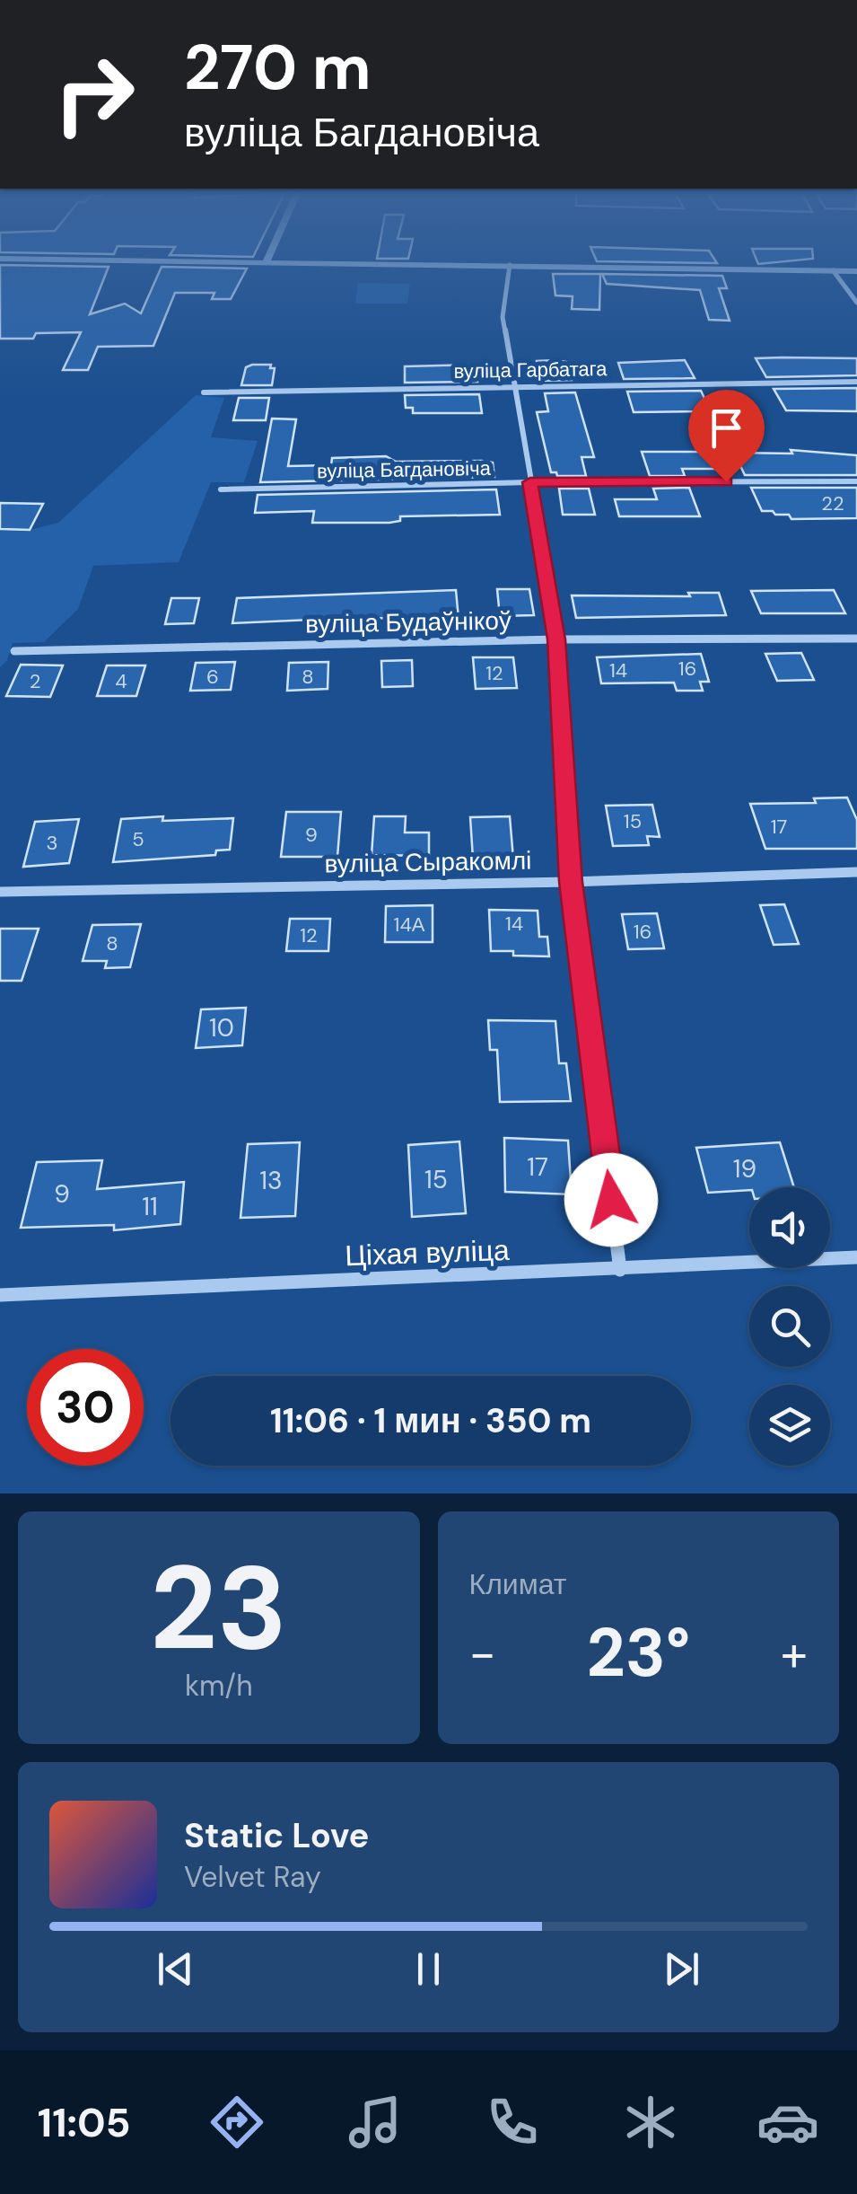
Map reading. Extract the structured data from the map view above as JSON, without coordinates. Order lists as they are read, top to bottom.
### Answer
{
  "streets": {
    "street": [
      "вуліца Гарбатага",
      "вуліца Багдановіча",
      "вуліца Будаўнікоў",
      "вуліца Сыракомлі",
      "Ціхая вуліца"
    ]
  },
  "house_numbers": [
    "22",
    "16",
    "14",
    "12",
    "6",
    "8",
    "2",
    "4",
    "15",
    "17",
    "9",
    "5",
    "3",
    "14",
    "14А",
    "16",
    "12",
    "8",
    "10",
    "17",
    "19",
    "15",
    "13",
    "9",
    "11"
  ],
  "page": {
    "turn": ["270 m", "вуліца Багдановіча"],
    "limit": "30",
    "trip": "11:06 · 1 мин · 350 m",
    "tile": [
      ["23", "km/h"],
      "Климат"
    ],
    "heat": ["−", "23°", "+"],
    "song": ["Static Love", "Velvet Ray"],
    "tabs": "11:05"
  }
}
